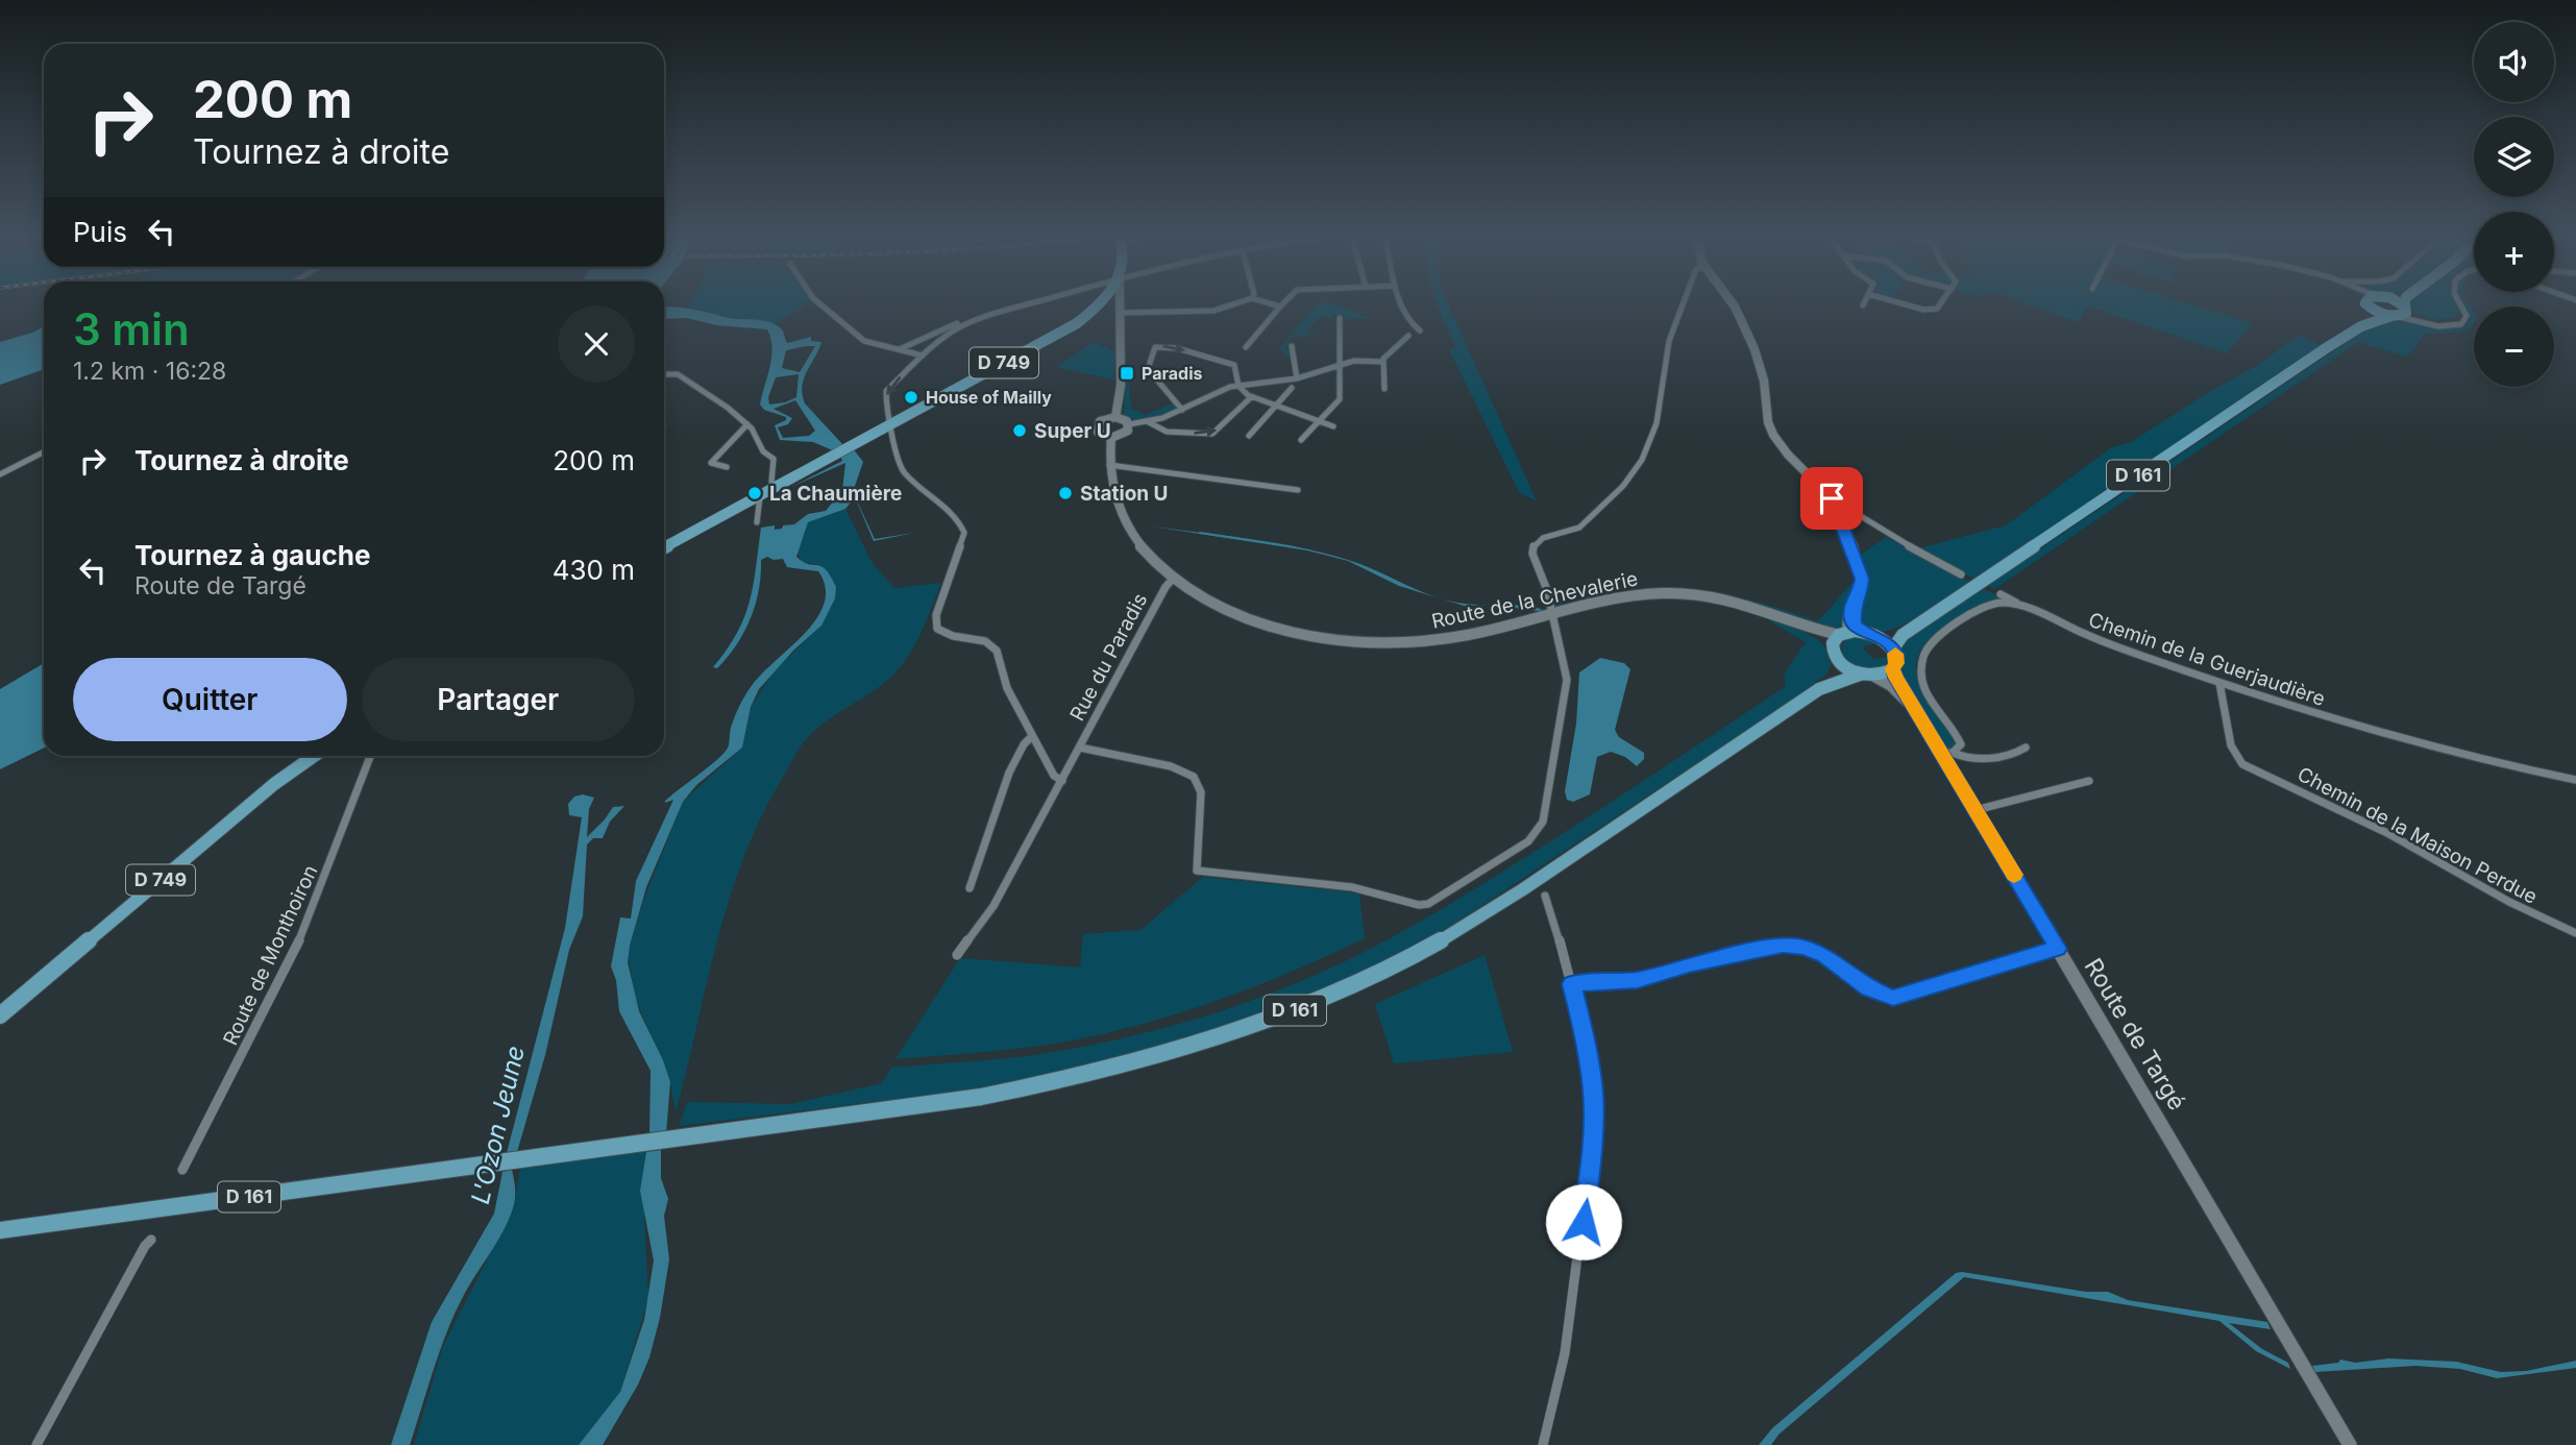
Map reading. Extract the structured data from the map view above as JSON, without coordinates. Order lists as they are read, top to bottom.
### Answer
{
  "streets": {
    "main road": ["D 749", "D 161"],
    "street": [
      "Route de la Chevalerie",
      "Rue du Paradis",
      "Chemin de la Guerjaudière",
      "Chemin de la Maison Perdue",
      "Route de Monthoiron",
      "Route de Targé"
    ]
  },
  "crossings": [
    ["D 161", "Route de la Chevalerie"],
    ["D 161", "Route de Targé"],
    ["Route de la Chevalerie", "Rue du Paradis"],
    ["Route de la Chevalerie", "Route de Targé"],
    ["Chemin de la Guerjaudière", "Chemin de la Maison Perdue"],
    ["Chemin de la Guerjaudière", "Route de Targé"]
  ],
  "water": ["L'Ozon Jeune"],
  "places": {
    "transit": ["Paradis"],
    "other": [
      "House of Mailly",
      "Super U",
      "La Chaumière",
      "Station U"
    ]
  },
  "page": {
    "map_buttons": ["+", "−"],
    "turn": ["200 m", "Tournez à droite"],
    "then": "Puis",
    "heading": ["3 min", "1.2 km · 16:28"],
    "list": [
      {
        "name": "Tournez à droite",
        "value": "200 m"
      },
      {
        "name": "Tournez à gauche",
        "note": "Route de Targé",
        "value": "430 m"
      }
    ],
    "buttons": ["Quitter", "Partager"]
  }
}
